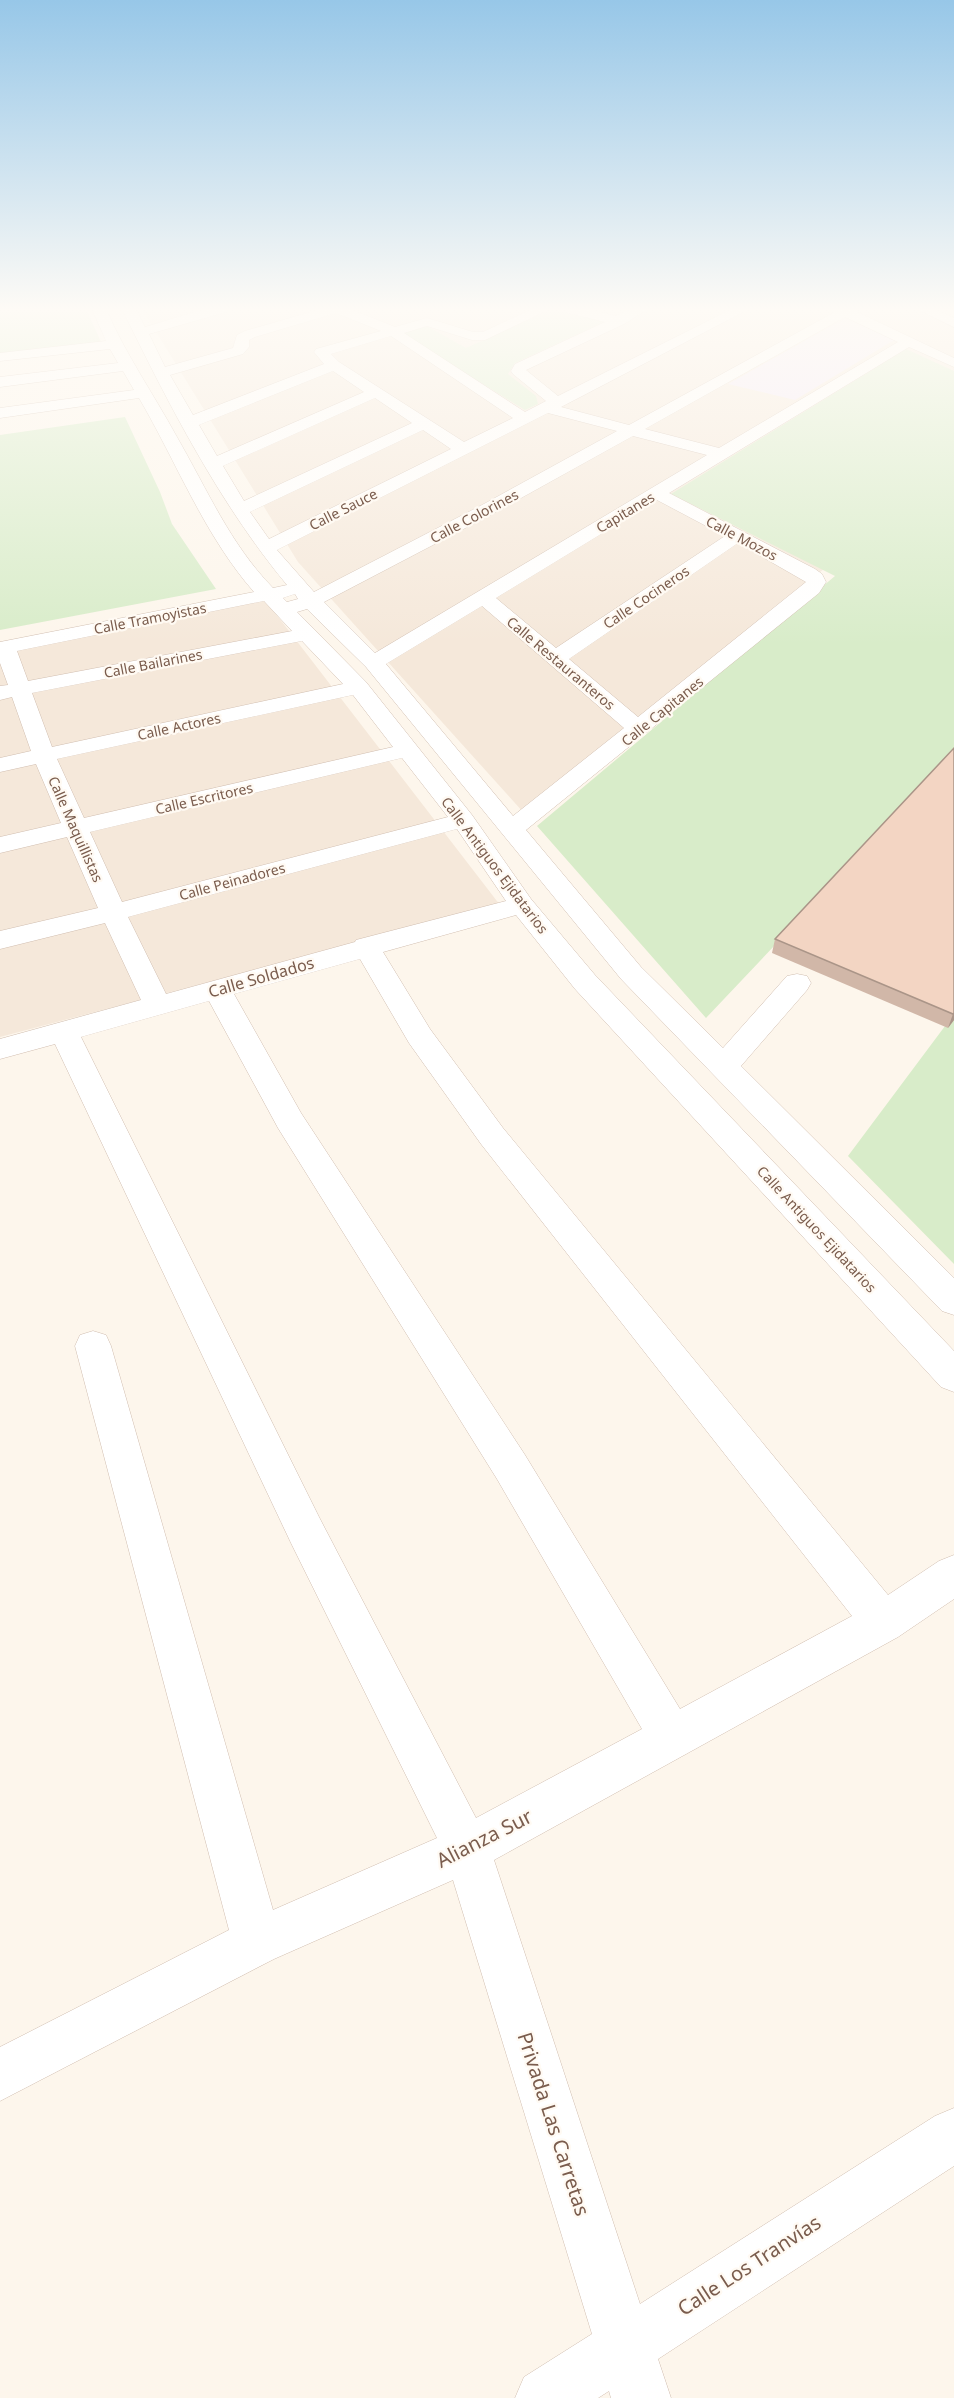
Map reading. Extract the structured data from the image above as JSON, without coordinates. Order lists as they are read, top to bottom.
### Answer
{
  "streets": {
    "street": [
      "Calle Sauce",
      "Capitanes",
      "Calle Colorines",
      "Calle Mozos",
      "Calle Cocineros",
      "Calle Tramoyistas",
      "Calle Bailarines",
      "Calle Restauranteros",
      "Calle Capitanes",
      "Calle Actores",
      "Calle Escritores",
      "Calle Maquillistas",
      "Calle Antiguos Ejidatarios",
      "Calle Peinadores",
      "Calle Soldados",
      "Alianza Sur",
      "Privada Las Carretas",
      "Calle Los Tranvías"
    ]
  },
  "crossings": [
    ["Calle Sauce", "Calle Antiguos Ejidatarios"],
    ["Capitanes", "Calle Mozos"],
    ["Capitanes", "Calle Restauranteros"],
    ["Capitanes", "Calle Antiguos Ejidatarios"],
    ["Calle Colorines", "Calle Tramoyistas"],
    ["Calle Colorines", "Calle Antiguos Ejidatarios"],
    ["Calle Mozos", "Calle Cocineros"],
    ["Calle Mozos", "Calle Capitanes"],
    ["Calle Cocineros", "Calle Restauranteros"],
    ["Calle Tramoyistas", "Calle Maquillistas"],
    ["Calle Tramoyistas", "Calle Antiguos Ejidatarios"],
    ["Calle Bailarines", "Calle Maquillistas"],
    ["Calle Bailarines", "Calle Antiguos Ejidatarios"],
    ["Calle Restauranteros", "Calle Capitanes"],
    ["Calle Capitanes", "Calle Antiguos Ejidatarios"],
    ["Calle Actores", "Calle Maquillistas"],
    ["Calle Actores", "Calle Antiguos Ejidatarios"],
    ["Calle Escritores", "Calle Maquillistas"],
    ["Calle Escritores", "Calle Antiguos Ejidatarios"],
    ["Calle Maquillistas", "Calle Peinadores"],
    ["Calle Maquillistas", "Calle Soldados"],
    ["Calle Antiguos Ejidatarios", "Calle Peinadores"],
    ["Calle Antiguos Ejidatarios", "Calle Soldados"],
    ["Calle Soldados", "Privada Las Carretas"],
    ["Alianza Sur", "Privada Las Carretas"],
    ["Privada Las Carretas", "Calle Los Tranvías"]
  ]
}
